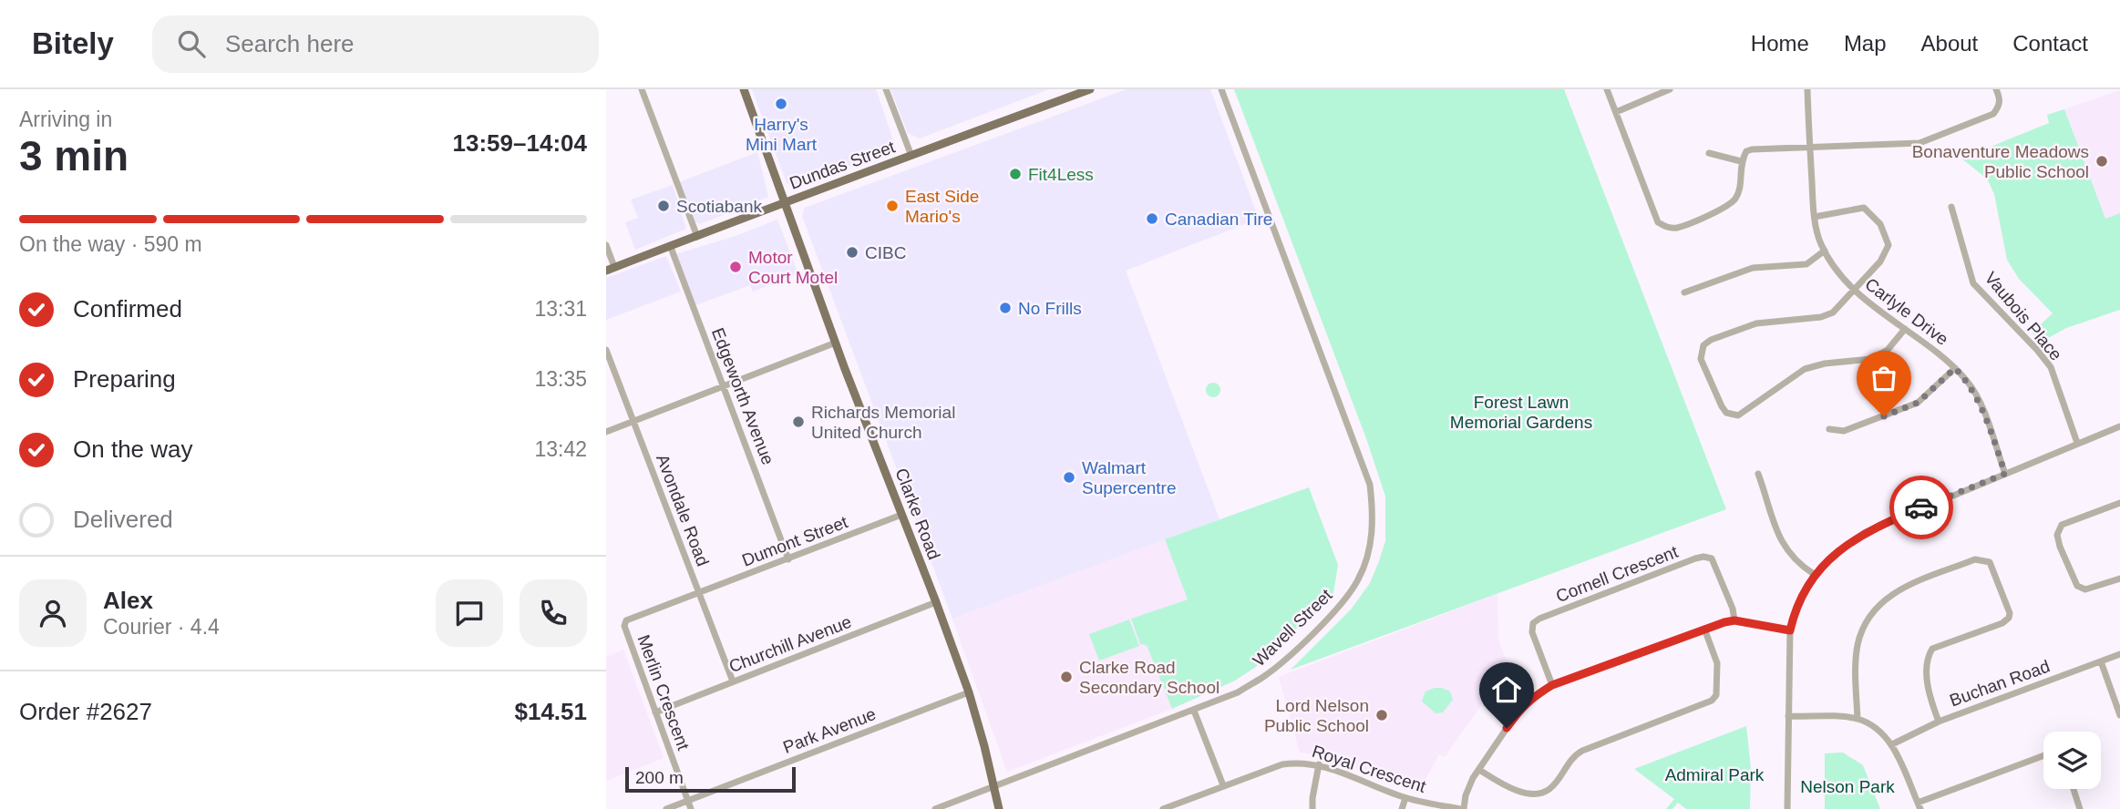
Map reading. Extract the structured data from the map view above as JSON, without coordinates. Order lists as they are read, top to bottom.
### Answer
{
  "streets": {
    "main road": ["Dundas Street", "Clarke Road"],
    "street": [
      "Carlyle Drive",
      "Vaubois Place",
      "Edgeworth Avenue",
      "Avondale Road",
      "Dumont Street",
      "Cornell Crescent",
      "Wavell Street",
      "Churchill Avenue",
      "Buchan Road",
      "Merlin Crescent",
      "Park Avenue",
      "Royal Crescent"
    ]
  },
  "crossings": [
    ["Dundas Street", "Edgeworth Avenue"],
    ["Dundas Street", "Clarke Road"],
    ["Edgeworth Avenue", "Dumont Street"],
    ["Avondale Road", "Dumont Street"],
    ["Avondale Road", "Churchill Avenue"],
    ["Clarke Road", "Dumont Street"],
    ["Clarke Road", "Wavell Street"],
    ["Clarke Road", "Churchill Avenue"],
    ["Clarke Road", "Park Avenue"],
    ["Dumont Street", "Merlin Crescent"],
    ["Churchill Avenue", "Merlin Crescent"],
    ["Merlin Crescent", "Park Avenue"]
  ],
  "parks": ["Forest Lawn Memorial Gardens", "Admiral Park", "Nelson Park"],
  "places": [
    "Harry's Mini Mart",
    "Bonaventure Meadows Public School",
    "Fit4Less",
    "Scotiabank",
    "East Side Mario's",
    "Canadian Tire",
    "CIBC",
    "Motor Court Motel",
    "No Frills",
    "Richards Memorial United Church",
    "Walmart Supercentre",
    "Clarke Road Secondary School",
    "Lord Nelson Public School"
  ],
  "scale_bar": "200 m",
  "page": {
    "header": "Bitely",
    "search": "Search here",
    "nav": [
      "Home",
      "Map",
      "About",
      "Contact"
    ],
    "heading": ["3 min", "Arriving in", "13:59–14:04"],
    "panel": [
      "Alex",
      "Courier · 4.4",
      "Order #2627",
      "$14.51"
    ],
    "bar": "On the way · 590 m",
    "list": [
      ["Confirmed", "13:31"],
      ["Preparing", "13:35"],
      ["On the way", "13:42"],
      "Delivered"
    ],
    "scale": "200 m"
  }
}
